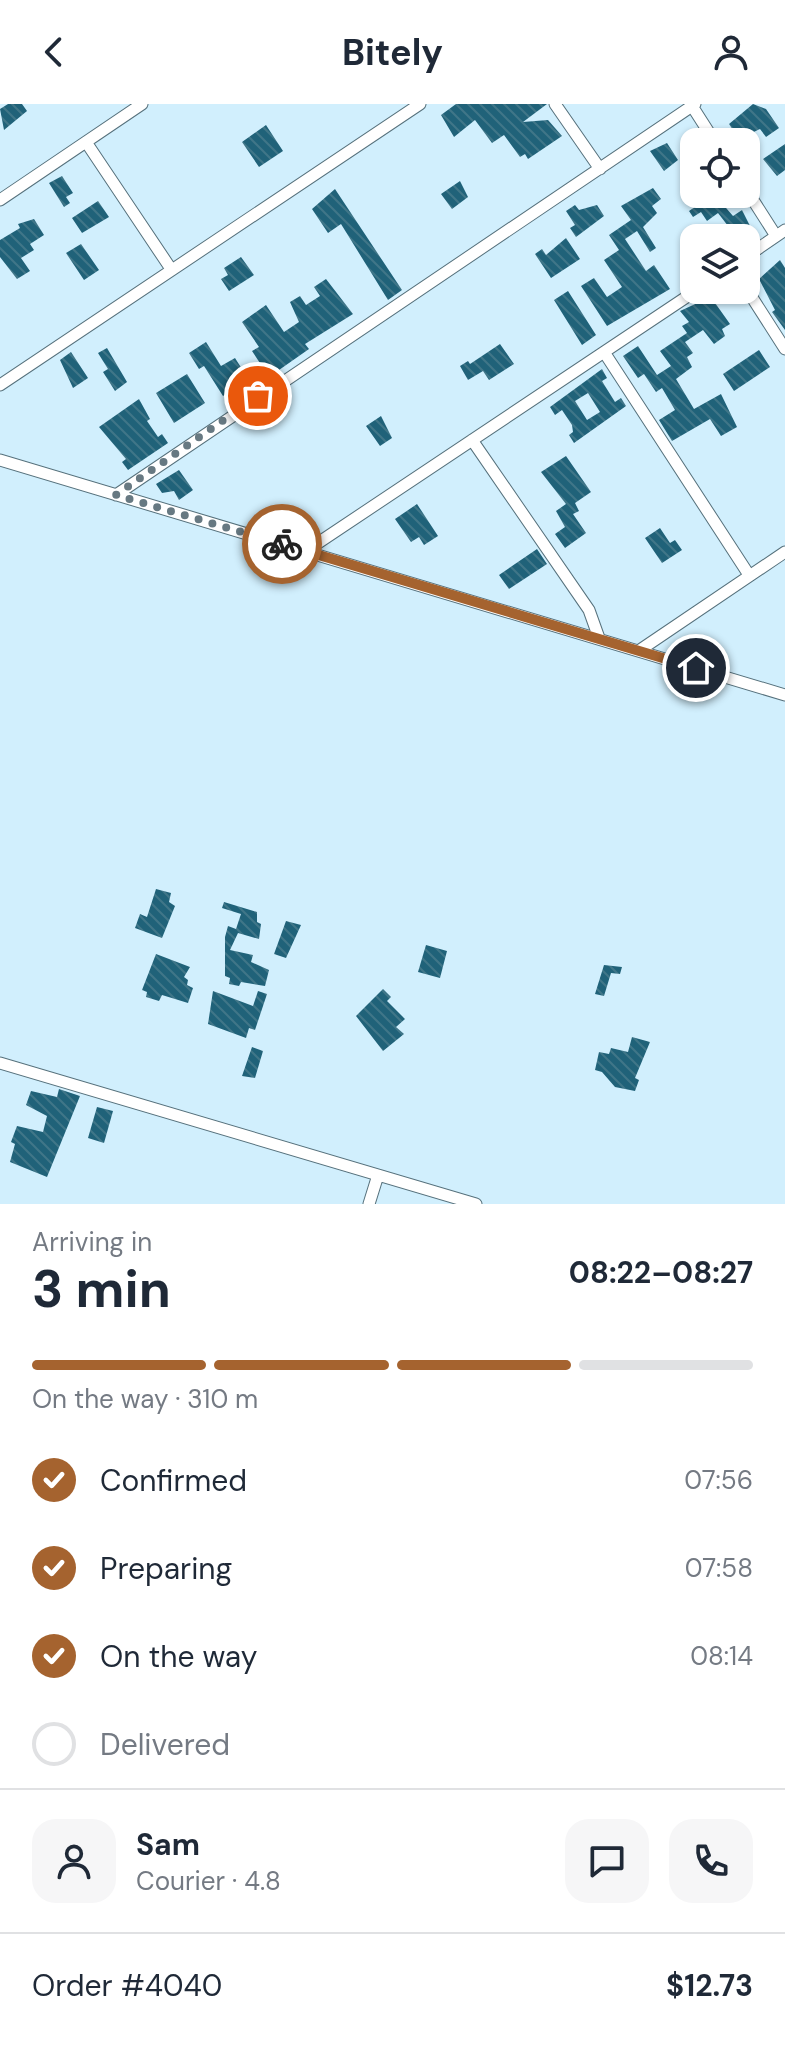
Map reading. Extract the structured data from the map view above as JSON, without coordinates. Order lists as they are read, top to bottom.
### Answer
{
  "page": {
    "header": "Bitely",
    "heading": ["3 min", "Arriving in", "08:22–08:27"],
    "panel": [
      "Sam",
      "Courier · 4.8",
      "Order #4040",
      "$12.73"
    ],
    "bar": "On the way · 310 m",
    "list": [
      ["Confirmed", "07:56"],
      ["Preparing", "07:58"],
      ["On the way", "08:14"],
      "Delivered"
    ]
  }
}
